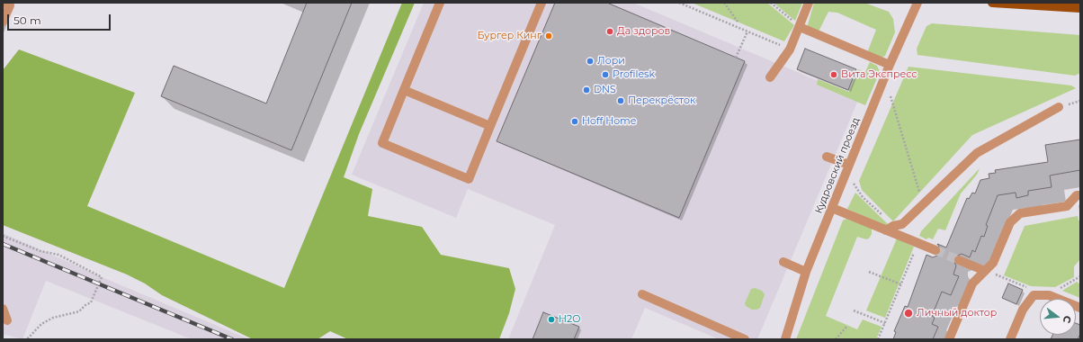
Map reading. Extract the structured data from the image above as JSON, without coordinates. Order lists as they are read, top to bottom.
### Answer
{
  "streets": {
    "street": ["Кудровский проезд"]
  },
  "places": [
    "Да здоров",
    "Бургер Кинг",
    "Лори",
    "Profilesk",
    "Вита Экспресс",
    "DNS",
    "Перекрёсток",
    "Hoff Home",
    "Личный доктор",
    "H2O"
  ],
  "scale_bar": "50 m",
  "north": "right"
}
